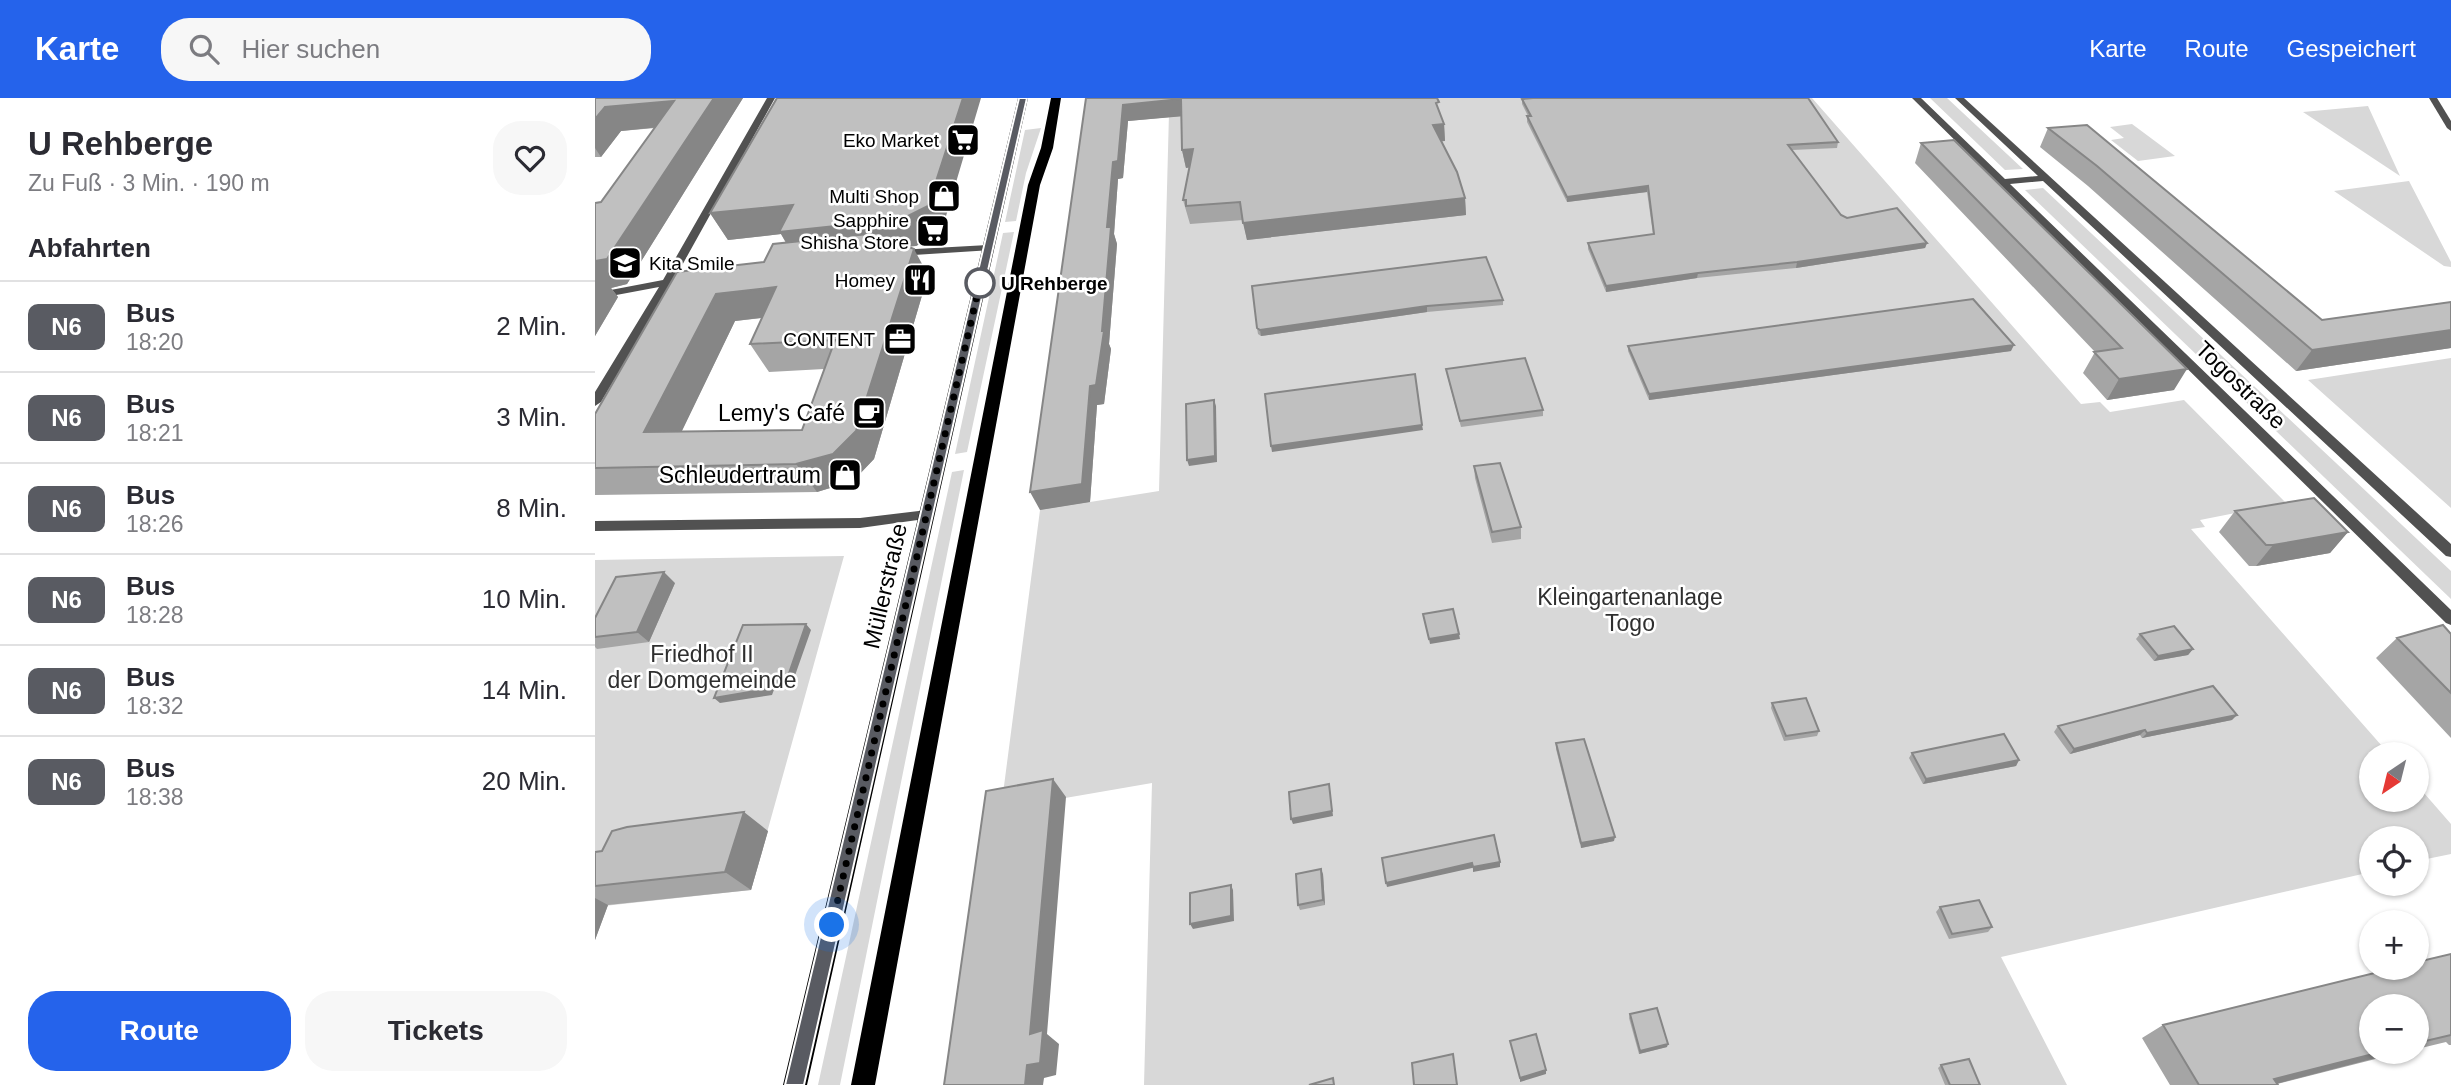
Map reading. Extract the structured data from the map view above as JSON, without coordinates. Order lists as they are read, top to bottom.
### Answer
{
  "streets": {
    "main road": ["Müllerstraße"],
    "street": ["Togostraße"]
  },
  "parks": ["Kleingartenanlage Togo", "Friedhof II der Domgemeinde"],
  "places": {
    "supermarket": ["Eko Market", "Sapphire Shisha Store"],
    "shop": ["Multi Shop", "Schleudertraum"],
    "school or university": ["Kita Smile"],
    "restaurant": ["Homey"],
    "other": ["U Rehberge"],
    "office": ["CONTENT"],
    "cafe": ["Lemy's Café"]
  },
  "lines": ["bus line N6"],
  "north": "bottom left",
  "page": {
    "header": "Karte",
    "search": "Hier suchen",
    "nav": ["Karte", "Route", "Gespeichert"],
    "heading": [
      ["U Rehberge", "Zu Fuß · 3 Min. · 190 m"],
      "Abfahrten"
    ],
    "list": [
      {
        "mark": "N6",
        "name": "Bus",
        "note": "18:20",
        "value": "2 Min."
      },
      {
        "mark": "N6",
        "name": "Bus",
        "note": "18:21",
        "value": "3 Min."
      },
      {
        "mark": "N6",
        "name": "Bus",
        "note": "18:26",
        "value": "8 Min."
      },
      {
        "mark": "N6",
        "name": "Bus",
        "note": "18:28",
        "value": "10 Min."
      },
      {
        "mark": "N6",
        "name": "Bus",
        "note": "18:32",
        "value": "14 Min."
      },
      {
        "mark": "N6",
        "name": "Bus",
        "note": "18:38",
        "value": "20 Min."
      }
    ],
    "map_buttons": ["+", "−"],
    "buttons": ["Route", "Tickets"]
  }
}
